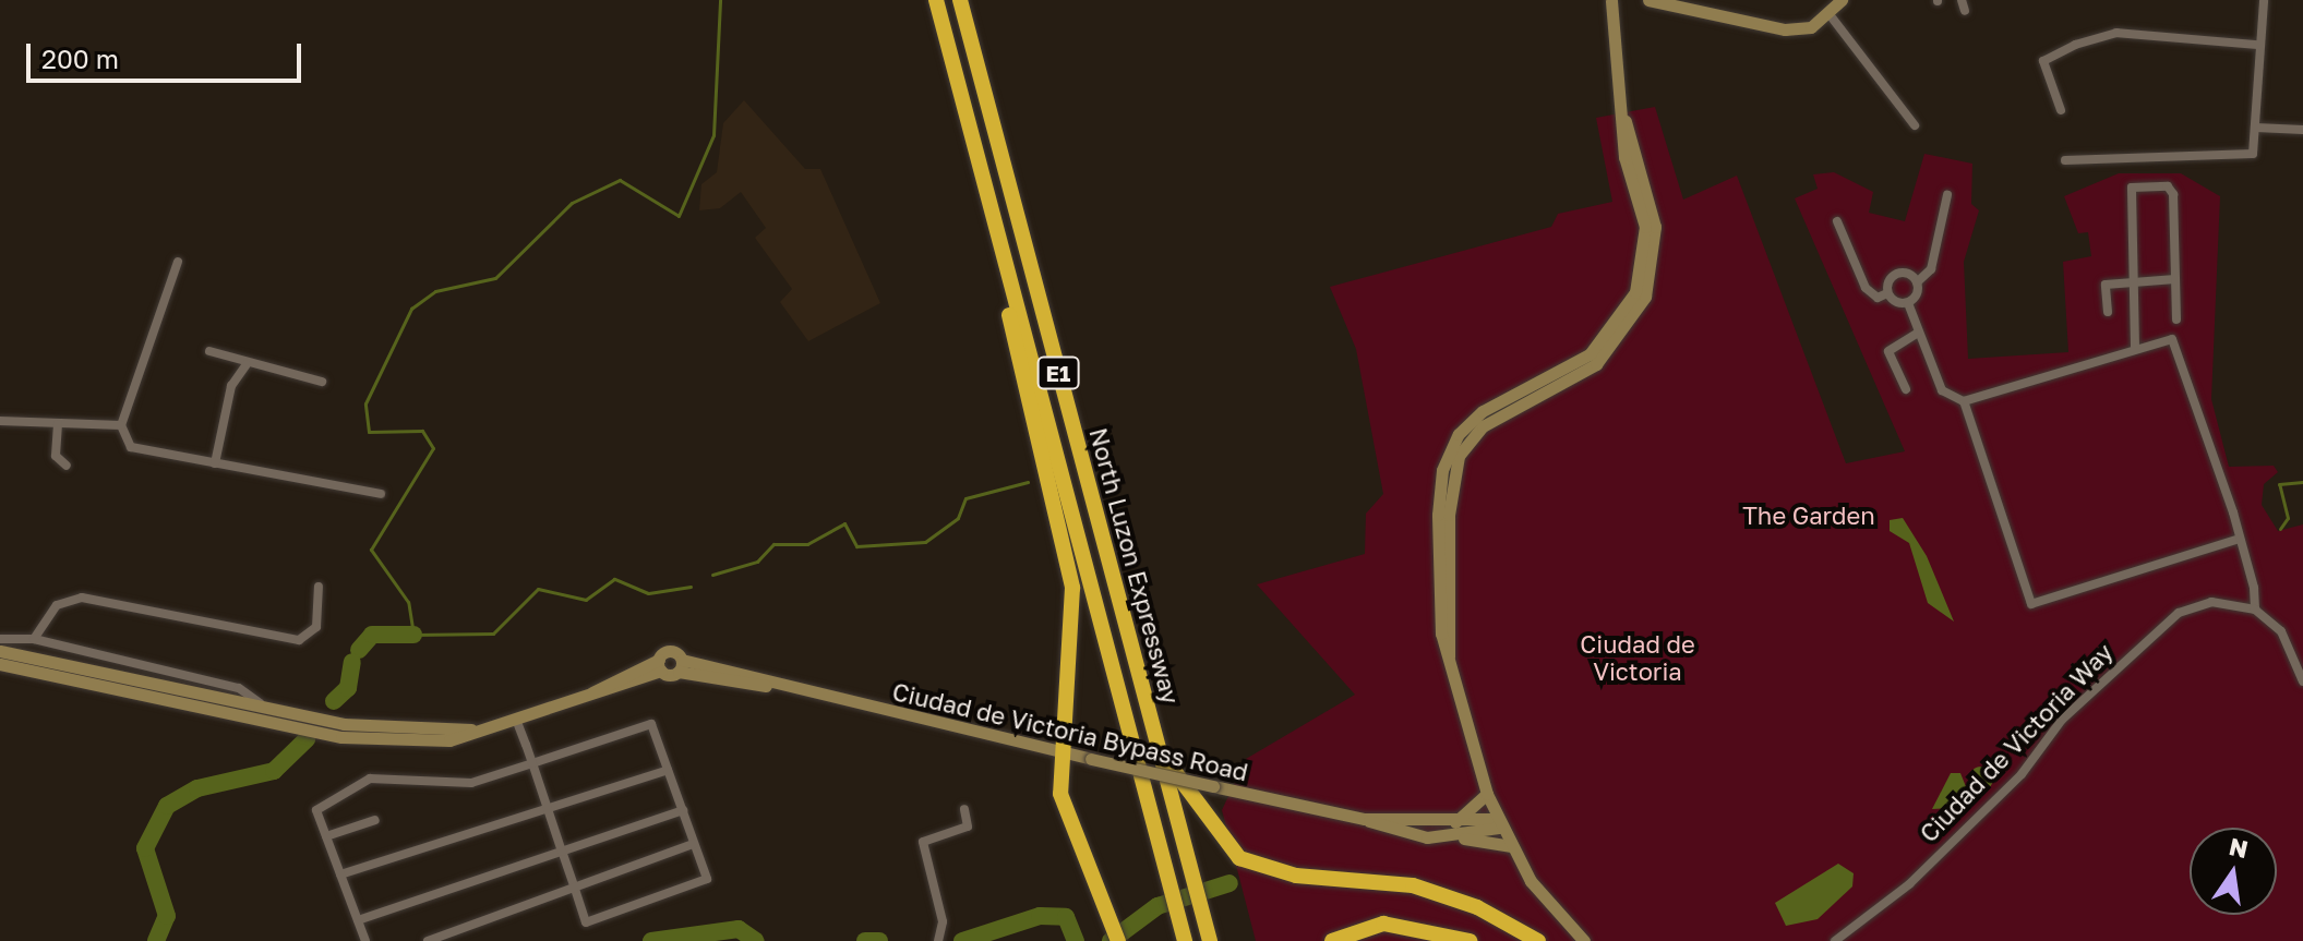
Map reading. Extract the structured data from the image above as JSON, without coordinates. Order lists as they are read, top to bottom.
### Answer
{
  "streets": {
    "highway": ["E1", "North Luzon Expressway"],
    "main road": ["Ciudad de Victoria Bypass Road"],
    "street": ["Ciudad de Victoria Way"]
  },
  "parks": ["The Garden", "Ciudad de Victoria"],
  "scale_bar": "200 m",
  "north": "top"
}
